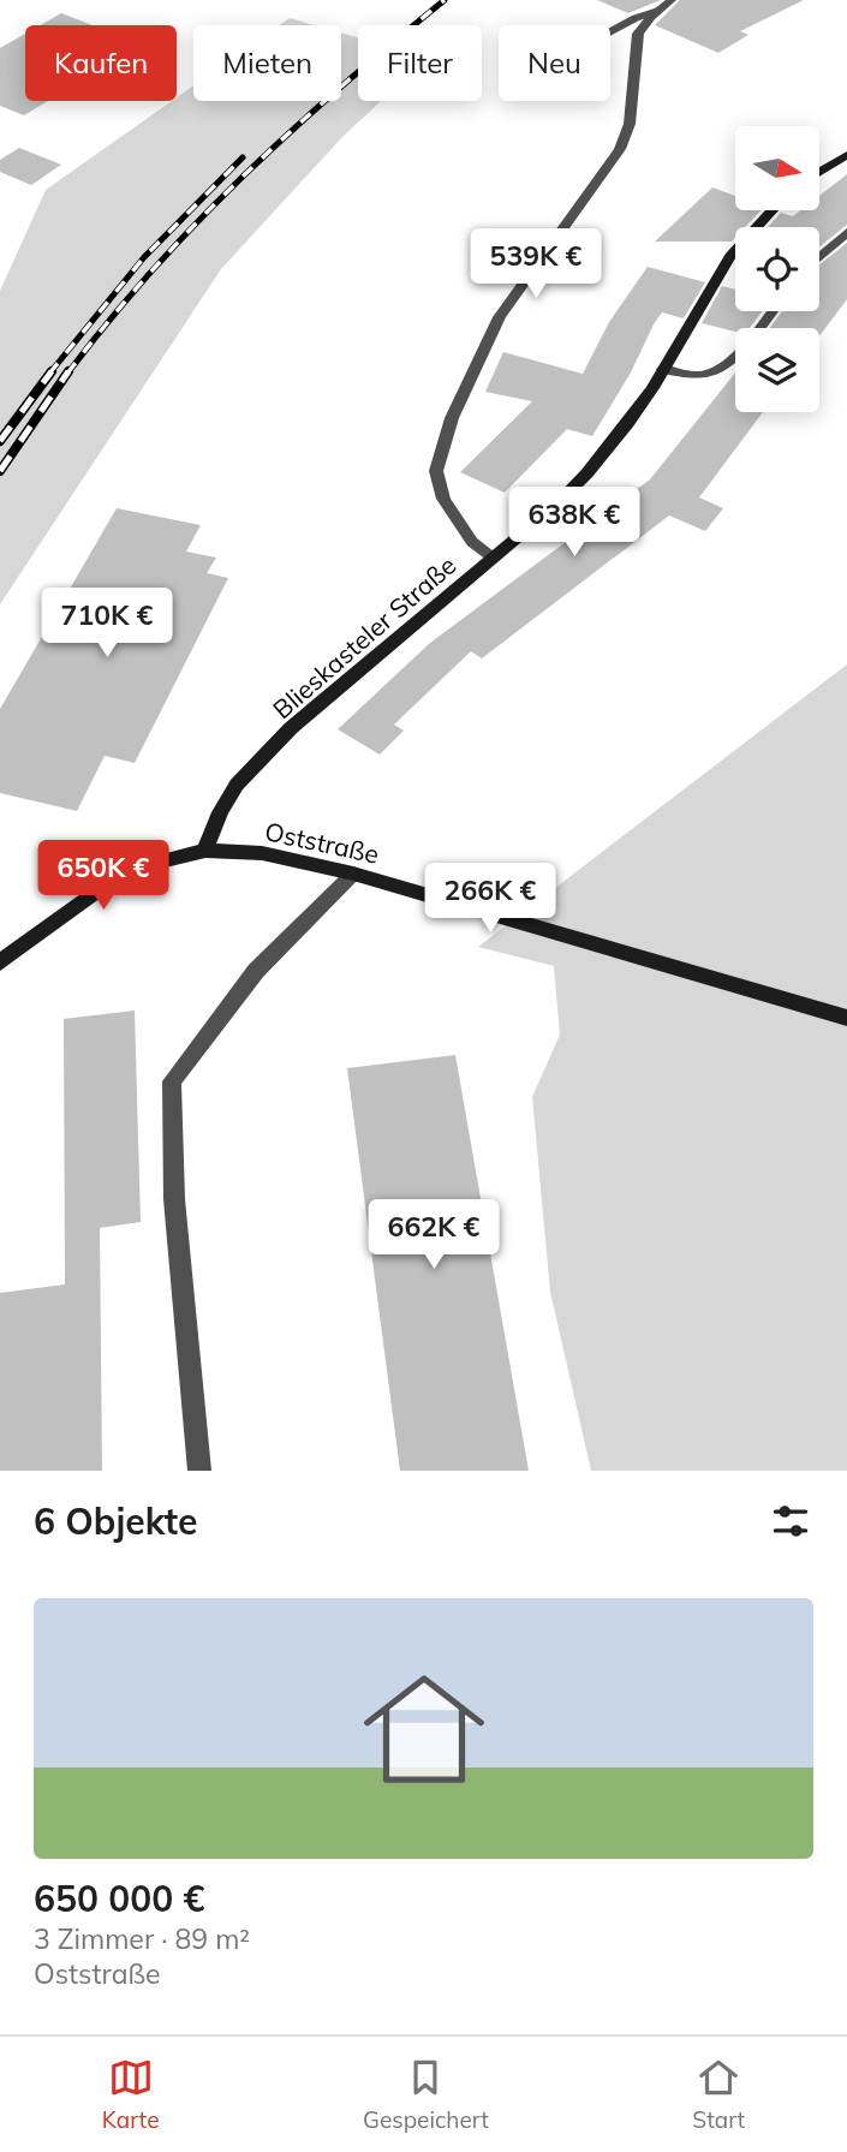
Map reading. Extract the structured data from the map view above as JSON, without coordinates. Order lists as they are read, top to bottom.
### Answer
{
  "streets": {
    "main road": ["Blieskasteler Straße", "Oststraße"]
  },
  "crossings": [
    ["Blieskasteler Straße", "Oststraße"]
  ],
  "north": "right",
  "page": {
    "chip": [
      "Kaufen",
      "Mieten",
      "Filter",
      "Neu"
    ],
    "price": [
      "539K €",
      "638K €",
      "710K €",
      "650K €",
      "266K €",
      "662K €"
    ],
    "heading": "6 Objekte",
    "list": [
      {
        "name": "650 000 €",
        "note": "3 Zimmer · 89 m² · Oststraße"
      }
    ],
    "tabs": ["Karte", "Gespeichert", "Start"]
  }
}
